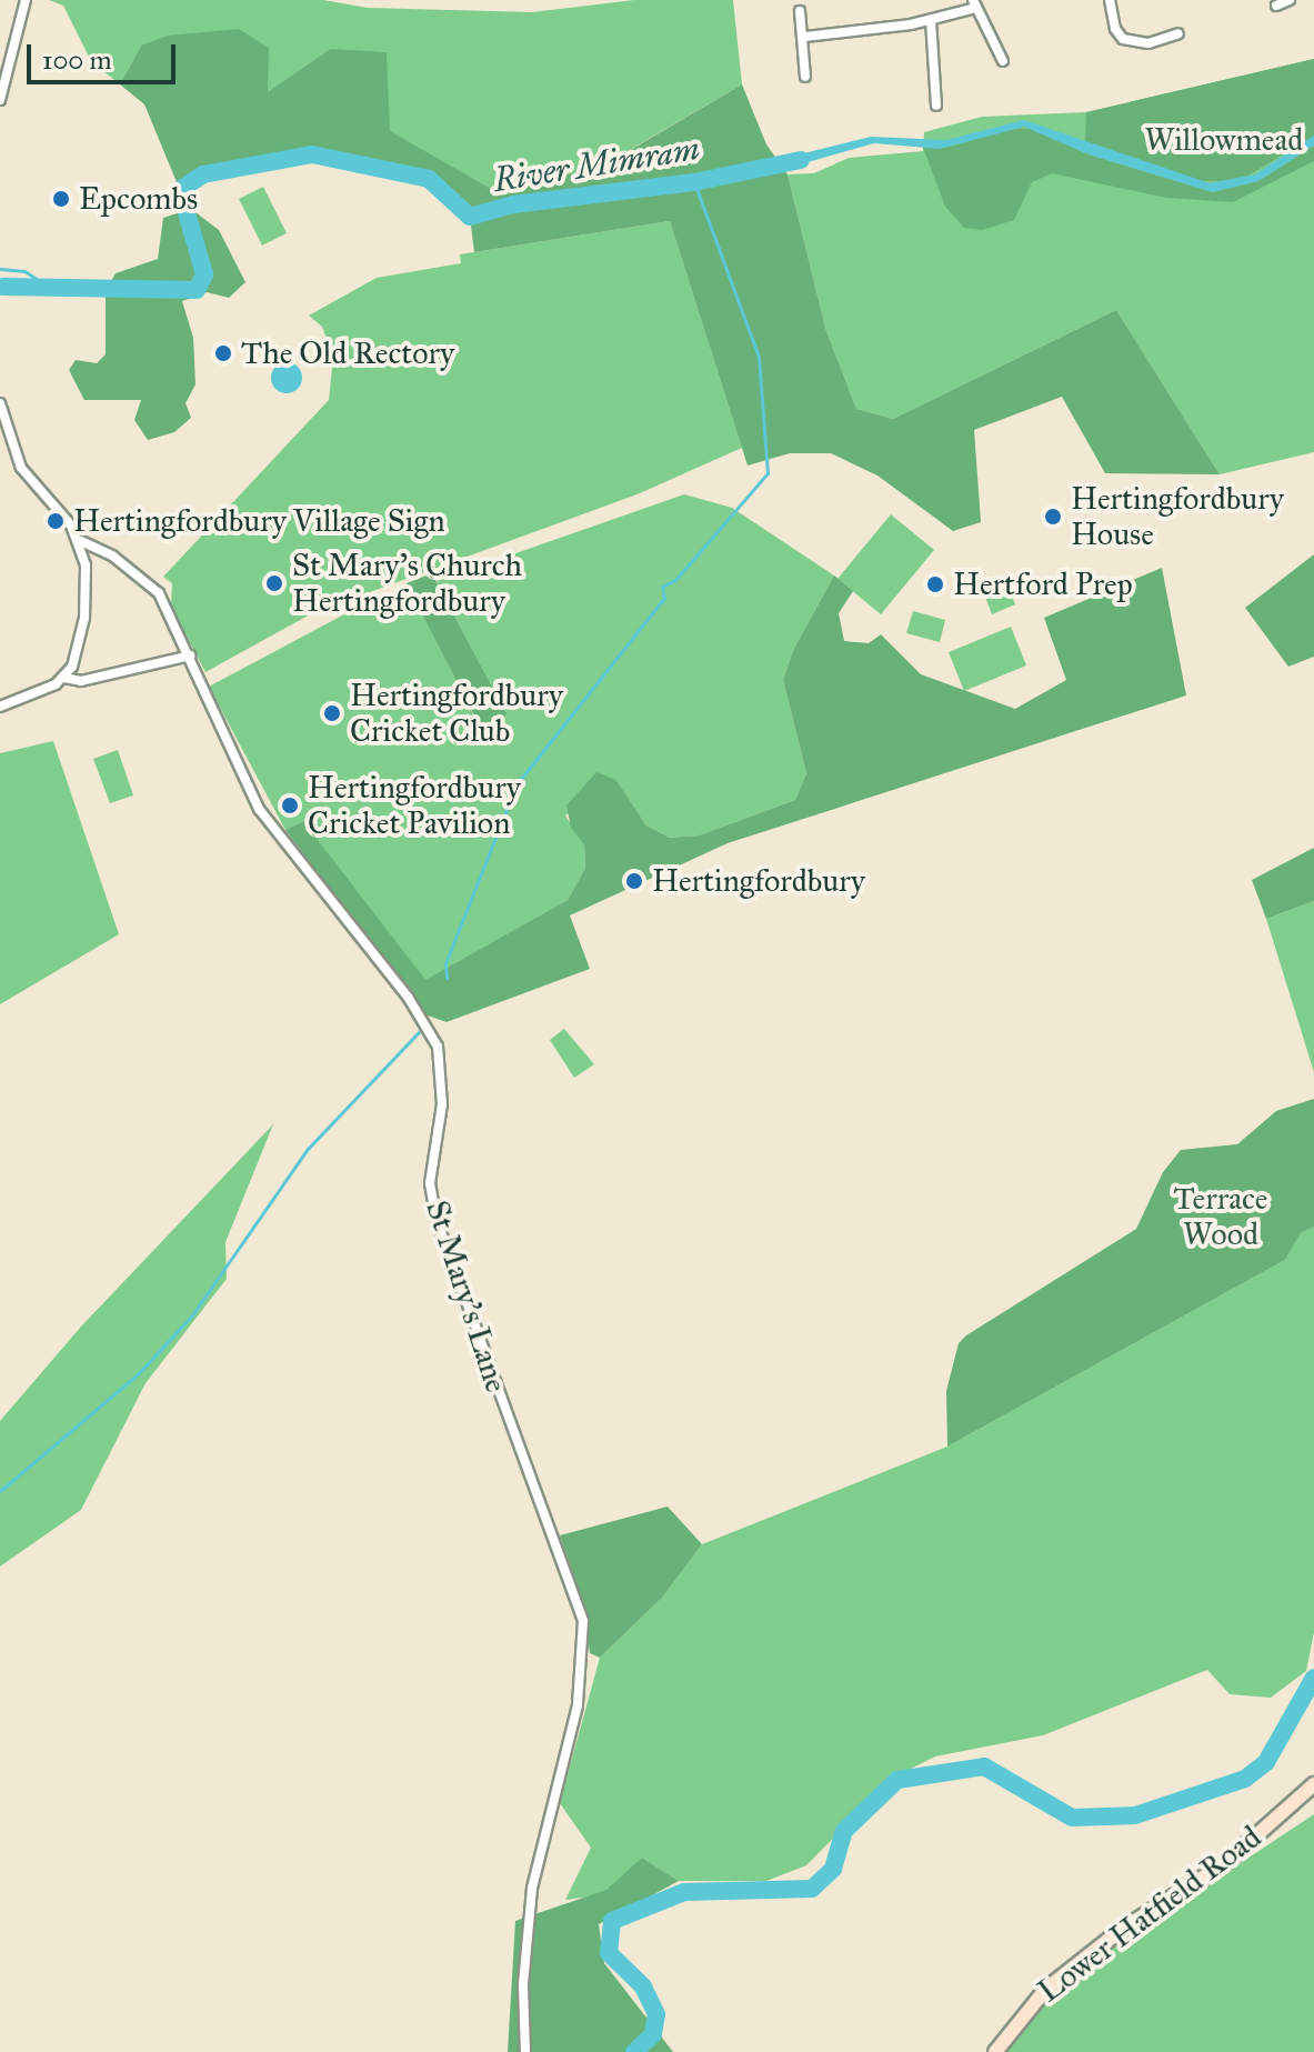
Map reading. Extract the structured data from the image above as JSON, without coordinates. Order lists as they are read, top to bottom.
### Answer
{
  "streets": {
    "main road": ["Lower Hatfield Road"],
    "street": ["St Mary's Lane"]
  },
  "water": ["River Mimram"],
  "parks": ["Willowmead", "Terrace Wood"],
  "places": [
    "Epcombs",
    "The Old Rectory",
    "Hertingfordbury House",
    "Hertingfordbury Village Sign",
    "St Mary's Church Hertingfordbury",
    "Hertford Prep",
    "Hertingfordbury Cricket Club",
    "Hertingfordbury Cricket Pavilion",
    "Hertingfordbury"
  ],
  "scale_bar": "100 m"
}
